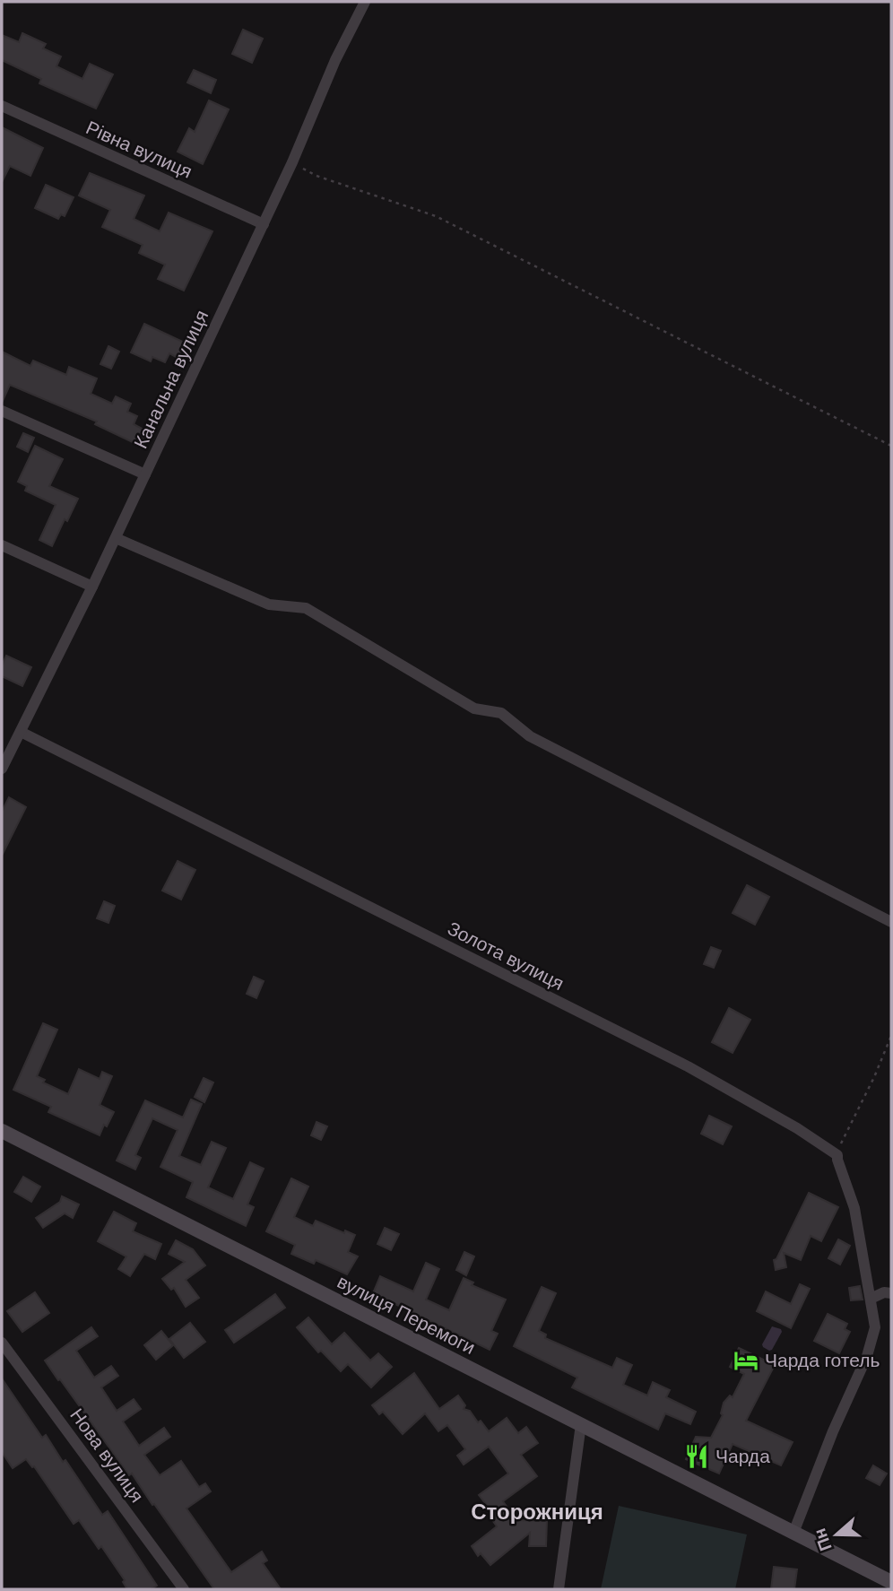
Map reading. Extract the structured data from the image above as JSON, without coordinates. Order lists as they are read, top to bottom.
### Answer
{
  "streets": {
    "street": [
      "Рівна вулиця",
      "Канальна вулиця",
      "Золота вулиця",
      "вулиця Перемоги",
      "Нова вулиця"
    ]
  },
  "crossings": [
    ["Рівна вулиця", "Канальна вулиця"],
    ["Канальна вулиця", "Золота вулиця"]
  ],
  "districts": ["Сторожниця"],
  "places": {
    "hotel": ["Чарда готель"],
    "restaurant": ["Чарда"]
  },
  "north": "left"
}
